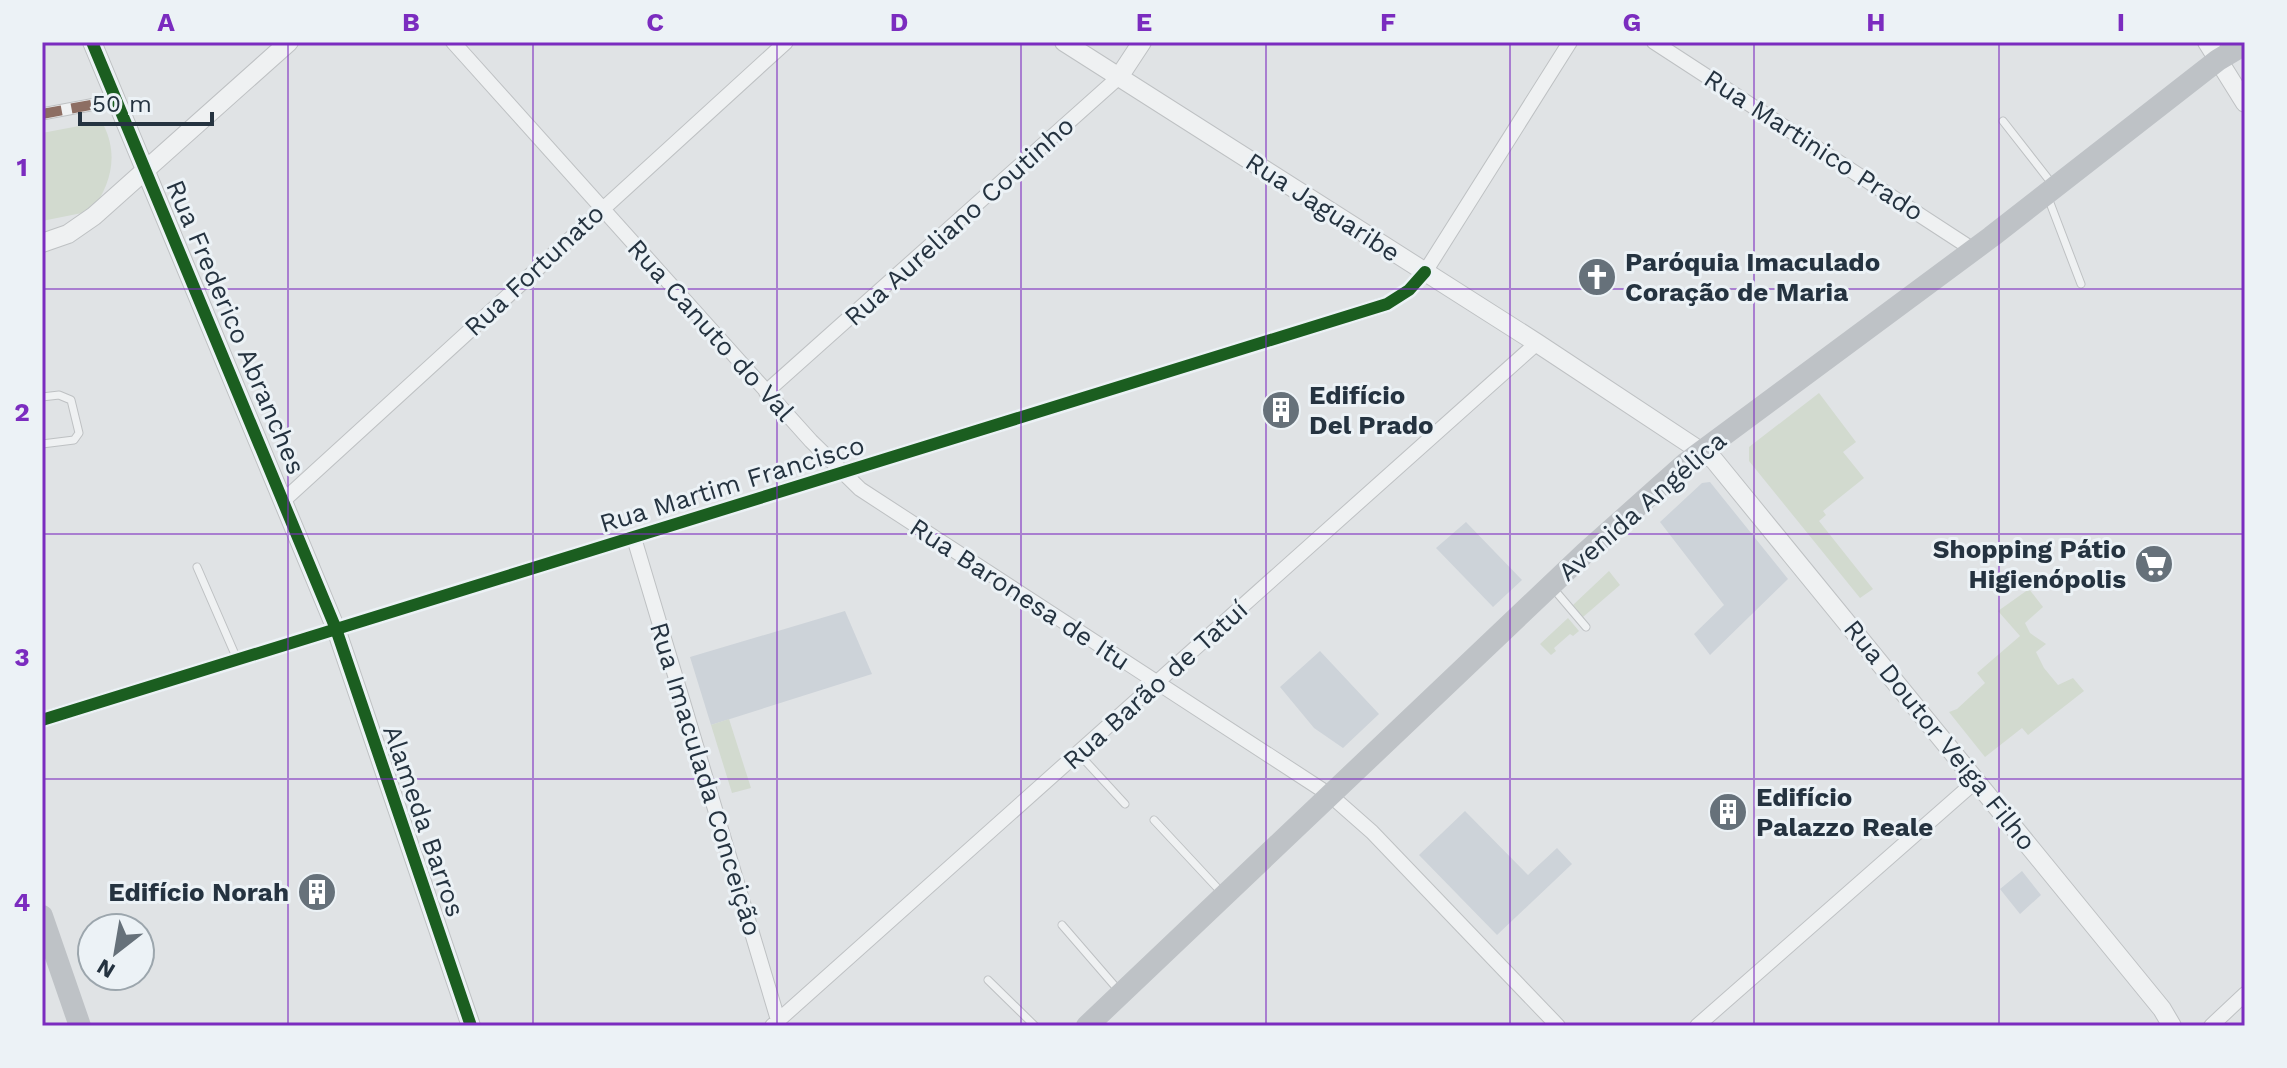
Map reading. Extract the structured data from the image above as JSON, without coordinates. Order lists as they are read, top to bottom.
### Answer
{
  "streets": {
    "main road": ["Avenida Angélica"],
    "street": [
      "Rua Martinico Prado",
      "Rua Jaguaribe",
      "Rua Aureliano Coutinho",
      "Rua Fortunato",
      "Rua Frederico Abranches",
      "Rua Canuto do Val",
      "Rua Martim Francisco",
      "Rua Baronesa de Itu",
      "Rua Barão de Tatuí",
      "Rua Doutor Veiga Filho",
      "Rua Imaculada Conceição",
      "Alameda Barros"
    ]
  },
  "crossings": [
    ["Rua Martinico Prado", "Avenida Angélica"],
    ["Rua Jaguaribe", "Rua Aureliano Coutinho"],
    ["Rua Jaguaribe", "Rua Martim Francisco"],
    ["Rua Jaguaribe", "Avenida Angélica"],
    ["Rua Jaguaribe", "Rua Barão de Tatuí"],
    ["Rua Jaguaribe", "Rua Doutor Veiga Filho"],
    ["Rua Aureliano Coutinho", "Rua Canuto do Val"],
    ["Rua Fortunato", "Rua Frederico Abranches"],
    ["Rua Fortunato", "Rua Canuto do Val"],
    ["Rua Frederico Abranches", "Rua Martim Francisco"],
    ["Rua Frederico Abranches", "Alameda Barros"],
    ["Rua Canuto do Val", "Rua Martim Francisco"],
    ["Rua Canuto do Val", "Rua Baronesa de Itu"],
    ["Rua Martim Francisco", "Rua Baronesa de Itu"],
    ["Rua Martim Francisco", "Rua Imaculada Conceição"],
    ["Rua Martim Francisco", "Alameda Barros"],
    ["Avenida Angélica", "Rua Baronesa de Itu"],
    ["Avenida Angélica", "Rua Doutor Veiga Filho"],
    ["Rua Baronesa de Itu", "Rua Barão de Tatuí"],
    ["Rua Barão de Tatuí", "Rua Imaculada Conceição"]
  ],
  "places": {
    "church": ["Paróquia Imaculado Coração de Maria"],
    "building": ["Edifício Del Prado", "Edifício Palazzo Reale", "Edifício Norah"],
    "supermarket": ["Shopping Pátio Higienópolis"]
  },
  "scale_bar": "50 m",
  "north": "bottom left",
  "grid": {
    "columns": [
      "A",
      "B",
      "C",
      "D",
      "E",
      "F",
      "G",
      "H",
      "I"
    ],
    "rows": [
      "1",
      "2",
      "3",
      "4"
    ]
  }
}
